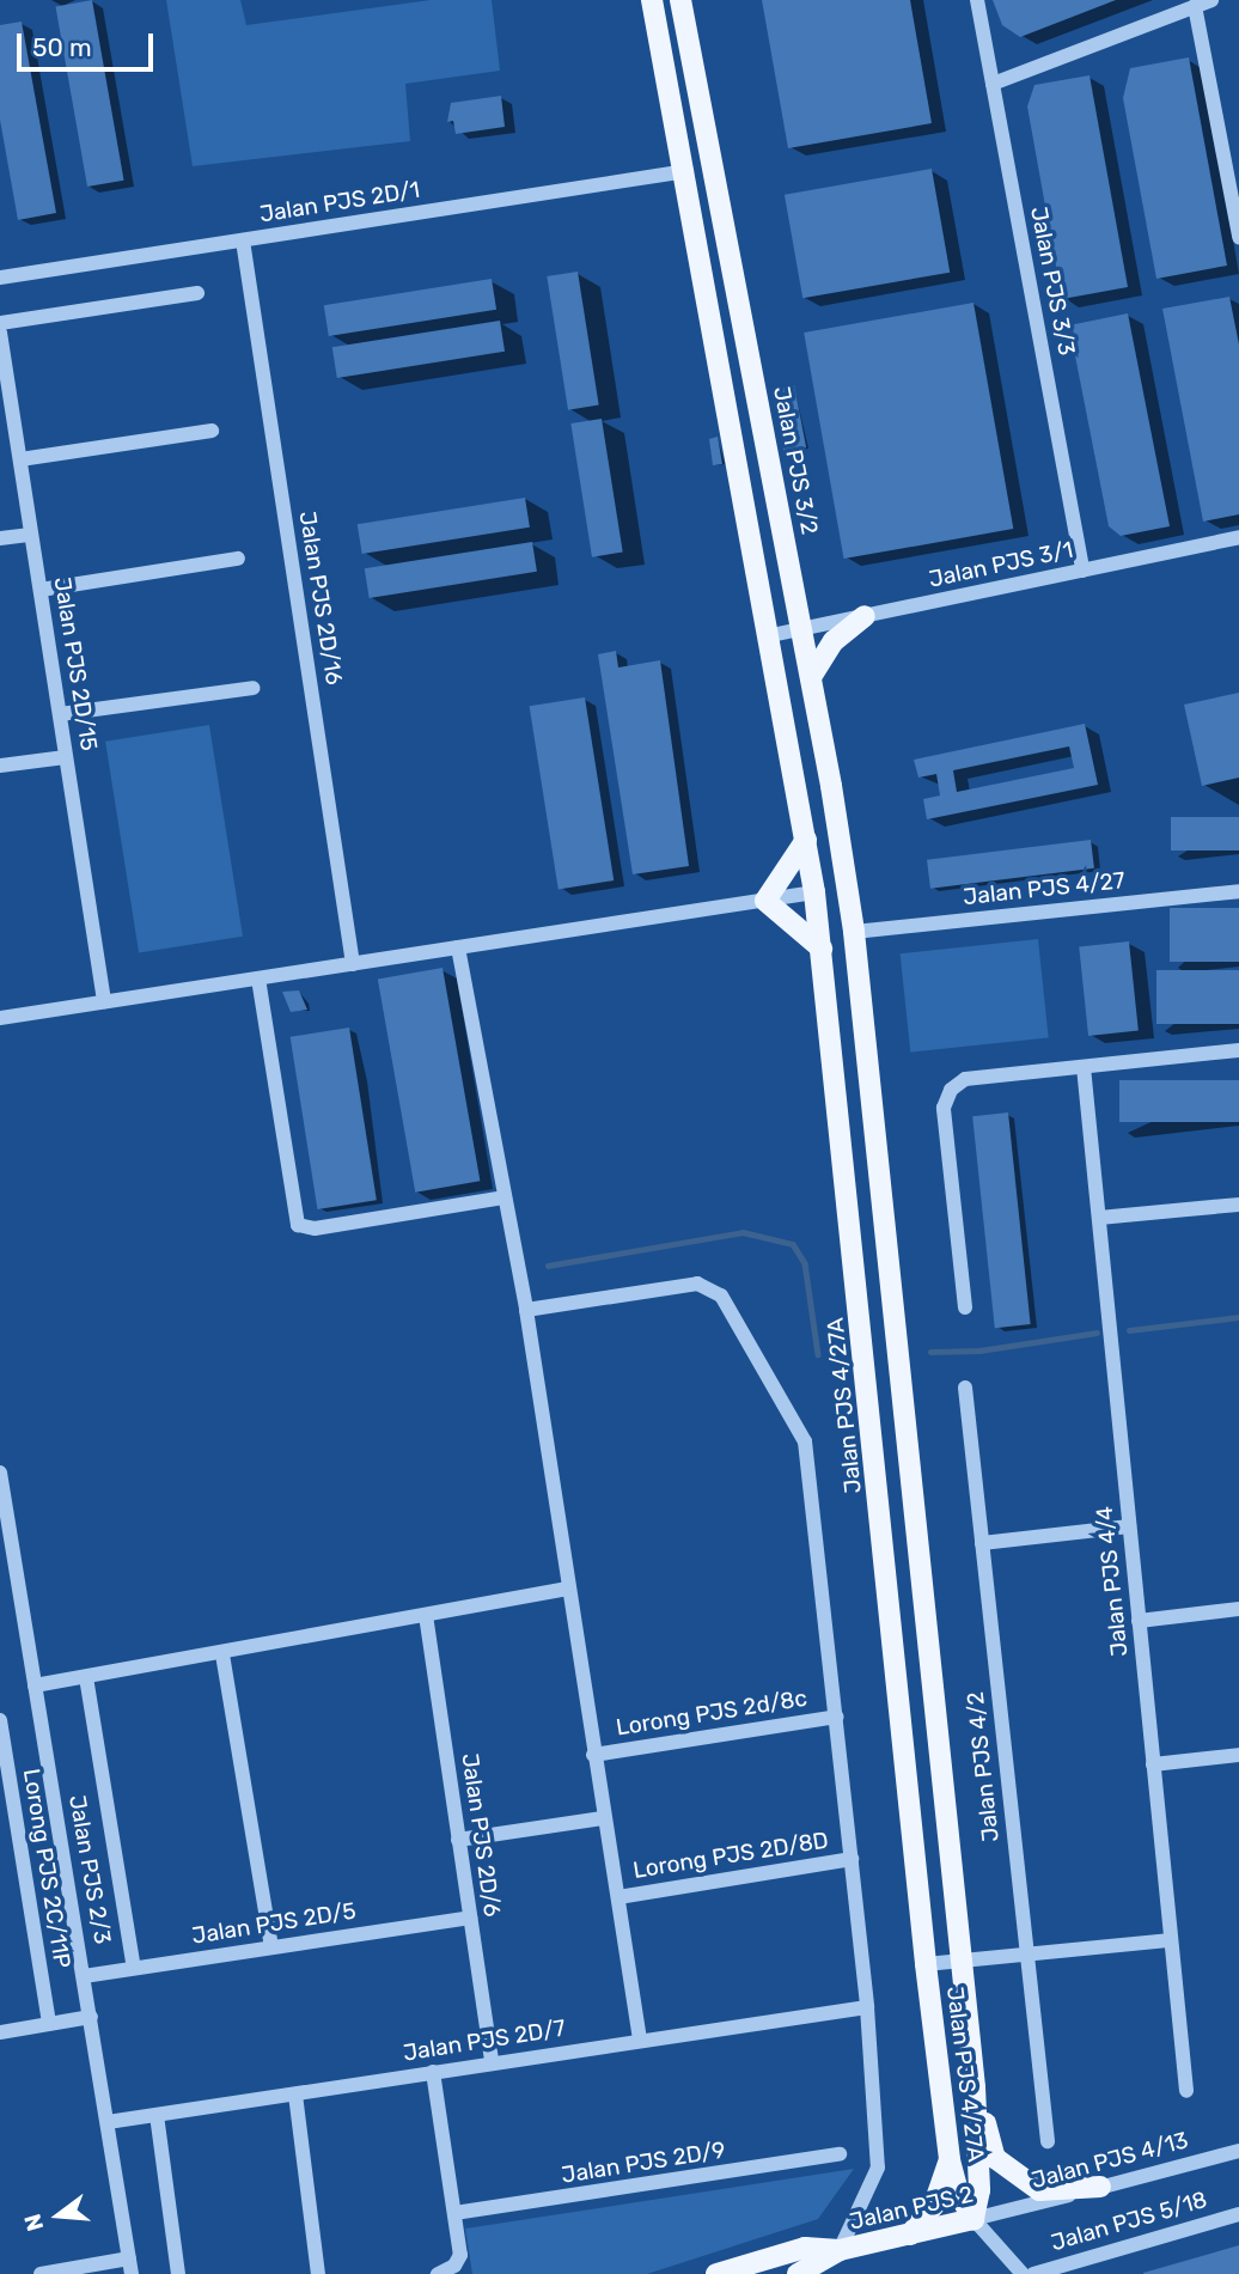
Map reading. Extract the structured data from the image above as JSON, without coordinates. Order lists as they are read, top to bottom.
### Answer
{
  "streets": {
    "main road": ["Jalan PJS 3/2", "Jalan PJS 4/27A", "Jalan PJS 2"],
    "street": [
      "Jalan PJS 2D/1",
      "Jalan PJS 3/3",
      "Jalan PJS 3/1",
      "Jalan PJS 2D/16",
      "Jalan PJS 2D/15",
      "Jalan PJS 4/27",
      "Jalan PJS 4/4",
      "Lorong PJS 2d/8c",
      "Jalan PJS 4/2",
      "Jalan PJS 2D/6",
      "Lorong PJS 2D/8D",
      "Lorong PJS 2C/11P",
      "Jalan PJS 2/3",
      "Jalan PJS 2D/5",
      "Jalan PJS 2D/7",
      "Jalan PJS 4/13",
      "Jalan PJS 2D/9",
      "Jalan PJS 5/18"
    ]
  },
  "crossings": [
    ["Jalan PJS 2D/1", "Jalan PJS 2D/16"],
    ["Jalan PJS 3/3", "Jalan PJS 3/1"],
    ["Jalan PJS 3/2", "Jalan PJS 3/1"],
    ["Jalan PJS 3/2", "Jalan PJS 4/27"],
    ["Jalan PJS 3/2", "Jalan PJS 4/27A"],
    ["Jalan PJS 4/27", "Jalan PJS 4/27A"],
    ["Jalan PJS 4/27A", "Jalan PJS 4/13"],
    ["Jalan PJS 4/27A", "Jalan PJS 2"],
    ["Jalan PJS 2D/6", "Jalan PJS 2D/5"],
    ["Jalan PJS 2D/6", "Jalan PJS 2D/7"],
    ["Jalan PJS 2/3", "Jalan PJS 2D/5"],
    ["Jalan PJS 2/3", "Jalan PJS 2D/7"],
    ["Jalan PJS 4/13", "Jalan PJS 2"]
  ],
  "scale_bar": "50 m",
  "north": "left"
}
